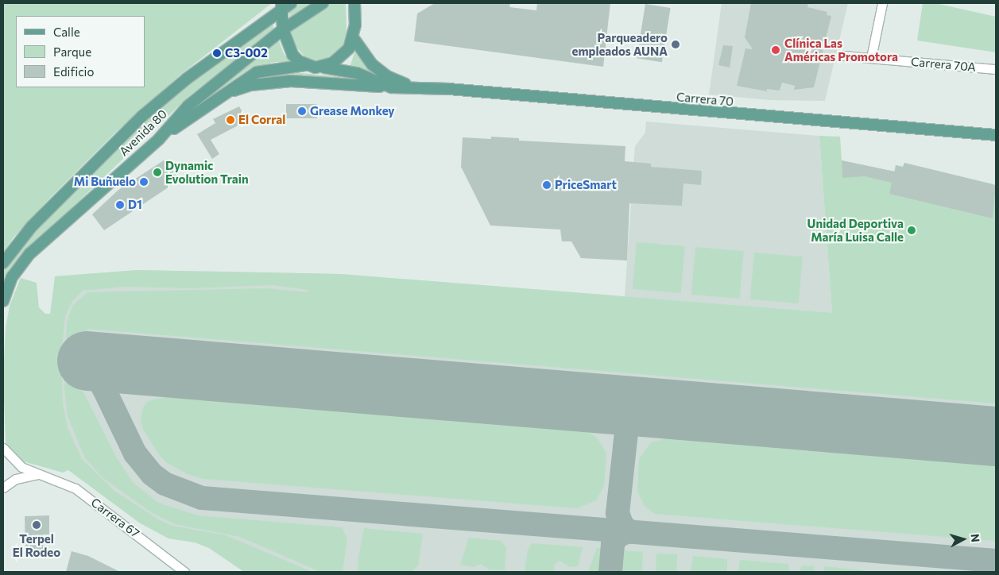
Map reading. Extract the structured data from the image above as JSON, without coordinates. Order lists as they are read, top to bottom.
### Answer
{
  "streets": {
    "main road": ["Carrera 70", "Avenida 80"],
    "street": ["Carrera 70A", "Carrera 67"]
  },
  "places": [
    "Parqueadero empleados AUNA",
    "Clínica Las Américas Promotora",
    "C3-002",
    "Grease Monkey",
    "El Corral",
    "Dynamic Evolution Train",
    "Mi Buñuelo",
    "PriceSmart",
    "D1",
    "Unidad Deportiva María Luisa Calle",
    "Terpel El Rodeo"
  ],
  "legend": ["Calle", "Parque", "Edificio"],
  "north": "right"
}
